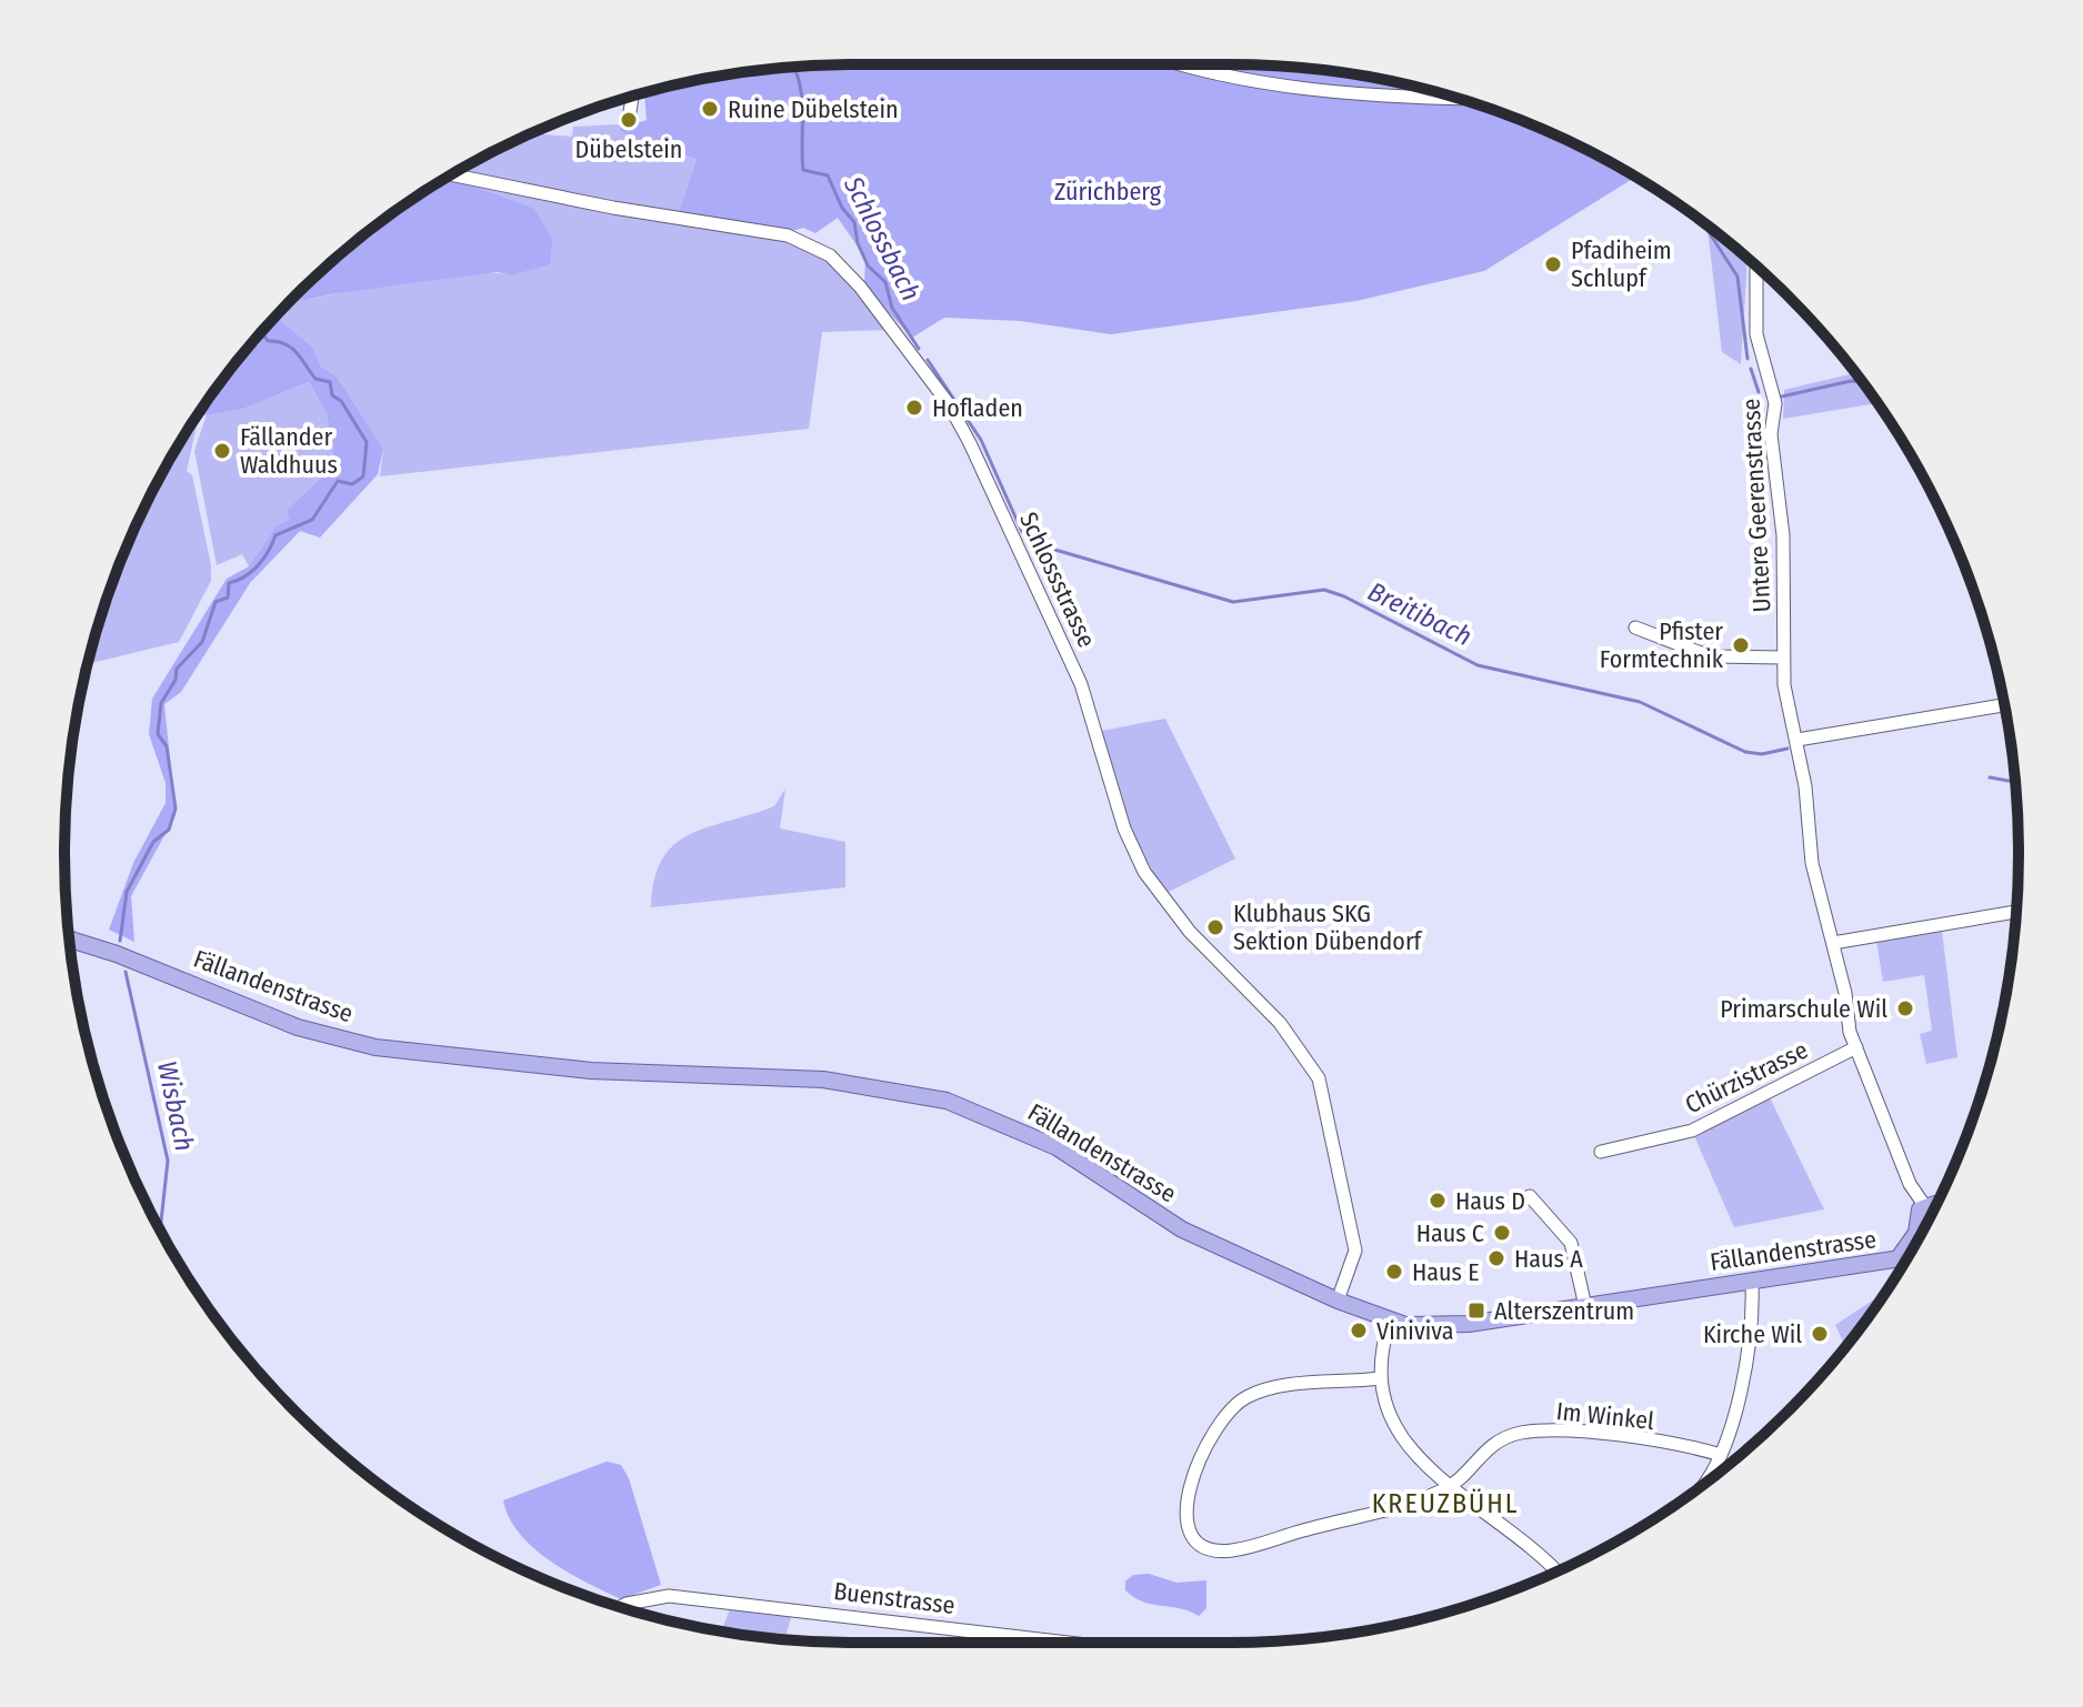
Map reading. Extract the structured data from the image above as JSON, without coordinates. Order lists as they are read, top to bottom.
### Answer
{
  "streets": {
    "main road": ["Fällandenstrasse"],
    "street": [
      "Untere Geerenstrasse",
      "Schlossstrasse",
      "Chürzistrasse",
      "Im Winkel",
      "Buenstrasse"
    ]
  },
  "crossings": [
    ["Untere Geerenstrasse", "Chürzistrasse"],
    ["Schlossstrasse", "Fällandenstrasse"]
  ],
  "districts": ["KREUZBÜHL"],
  "water": ["Schlossbach", "Breitibach", "Wisbach"],
  "parks": ["Zürichberg"],
  "places": {
    "other": [
      "Ruine Dübelstein",
      "Dübelstein",
      "Pfadiheim Schlupf",
      "Hofladen",
      "Fällander Waldhuus",
      "Pfister Formtechnik",
      "Klubhaus SKG Sektion Dübendorf",
      "Primarschule Wil",
      "Haus D",
      "Haus C",
      "Haus A",
      "Haus E",
      "Viniviva",
      "Kirche Wil"
    ],
    "transit": ["Alterszentrum"]
  }
}
